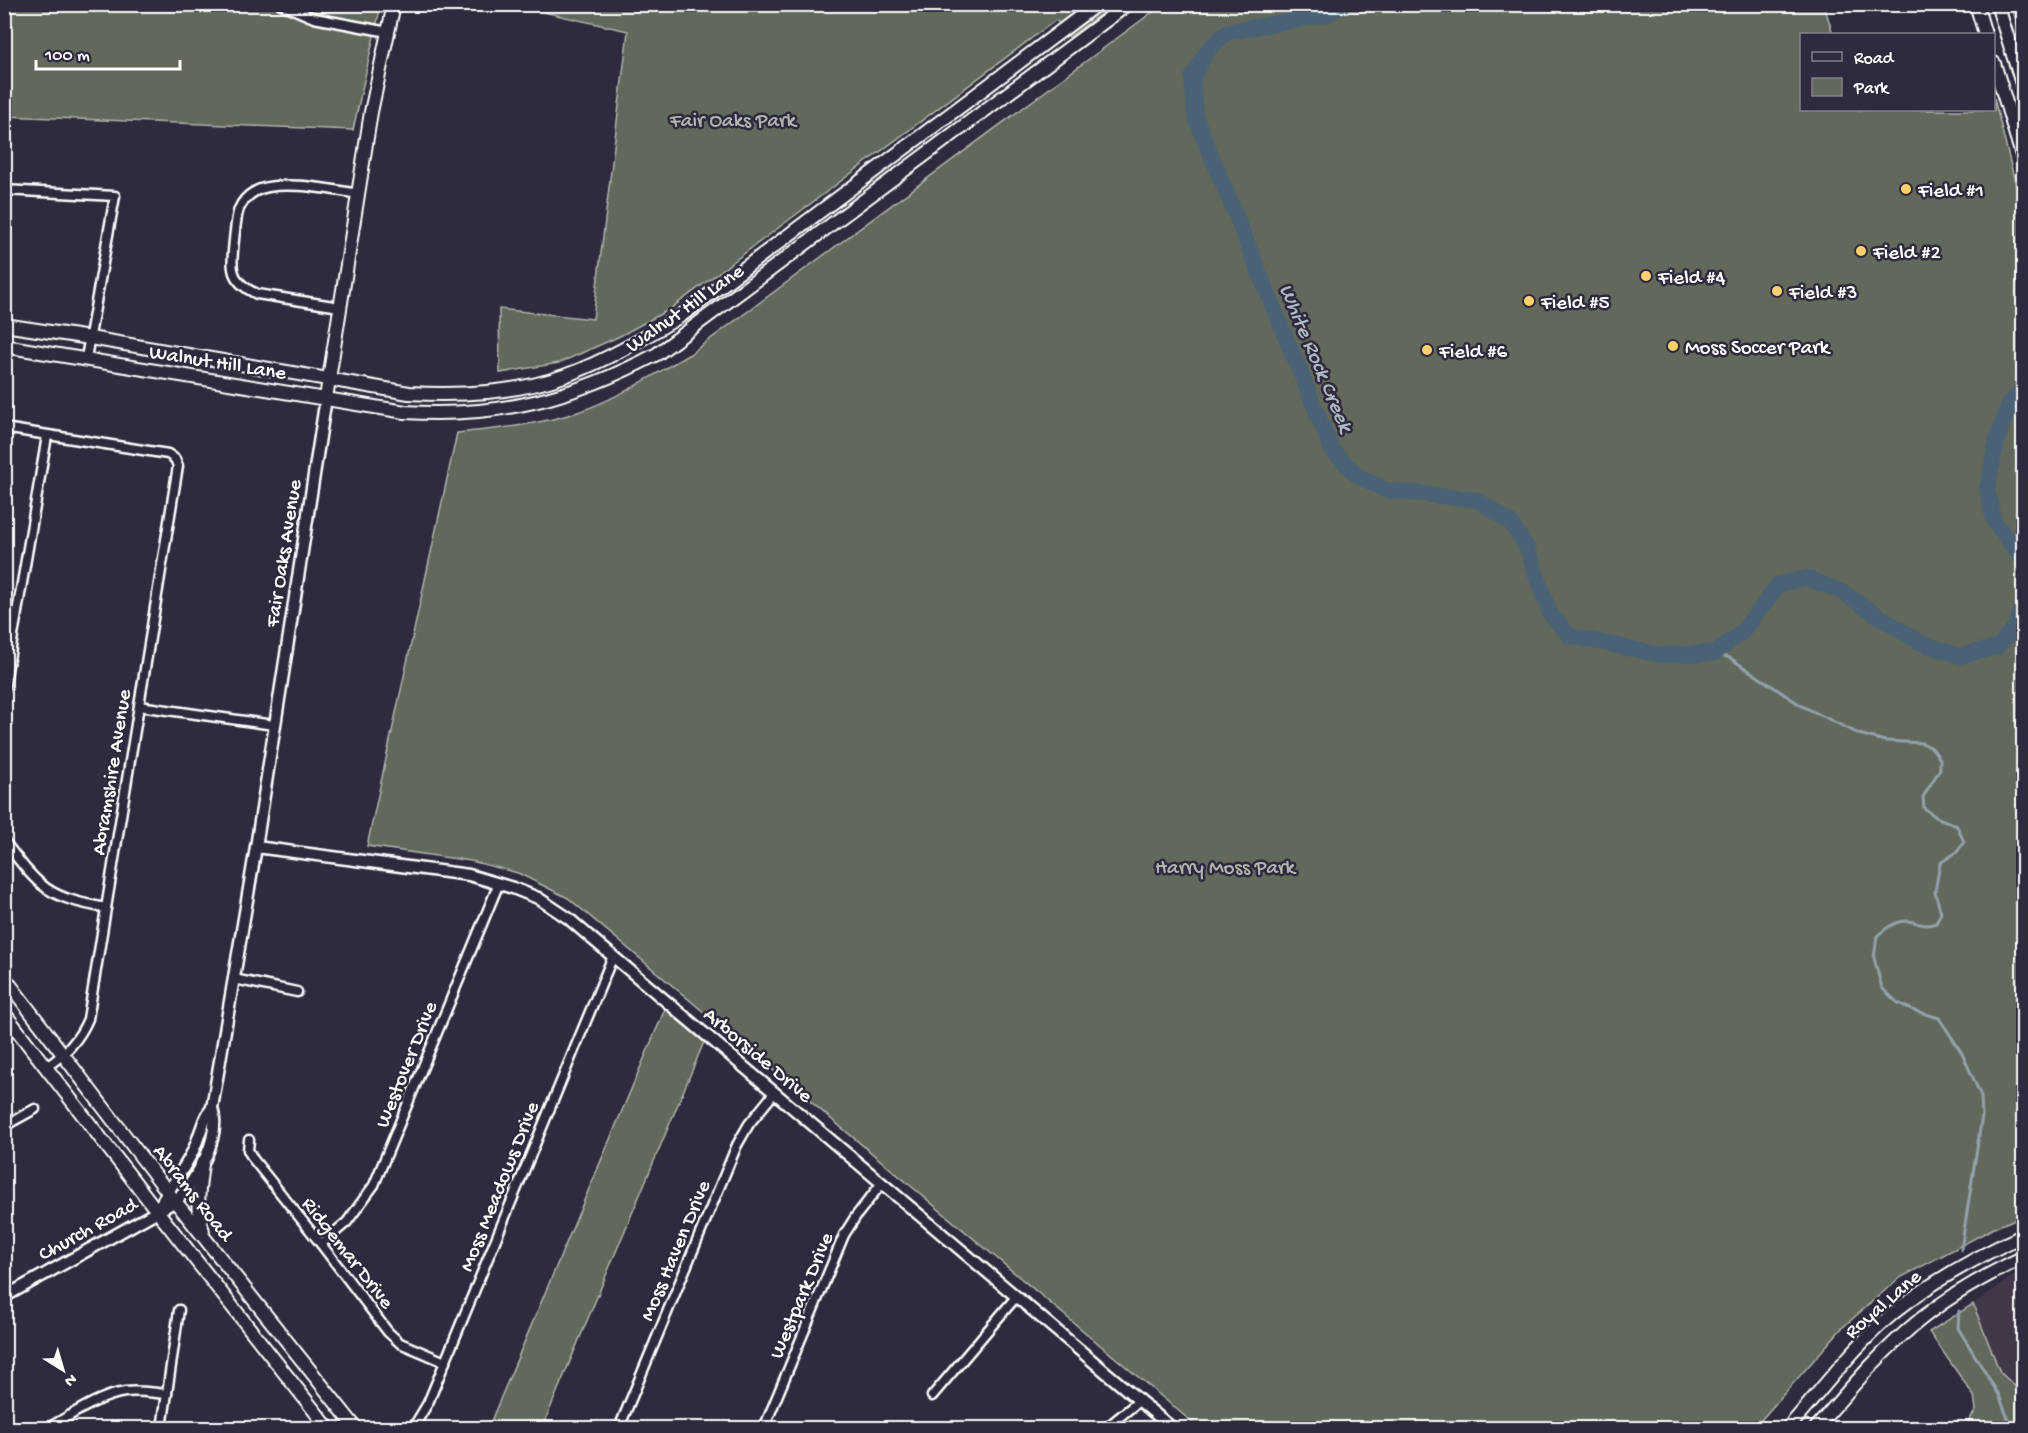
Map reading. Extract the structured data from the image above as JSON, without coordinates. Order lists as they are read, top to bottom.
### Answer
{
  "streets": {
    "main road": [
      "Walnut Hill Lane",
      "Fair Oaks Avenue",
      "Abrams Road",
      "Royal Lane"
    ],
    "street": [
      "Abramshire Avenue",
      "Arborside Drive",
      "Westover Drive",
      "Moss Meadows Drive",
      "Church Road",
      "Moss Haven Drive",
      "Ridgemar Drive",
      "Westpark Drive"
    ]
  },
  "crossings": [
    ["Walnut Hill Lane", "Fair Oaks Avenue"],
    ["Fair Oaks Avenue", "Arborside Drive"],
    ["Fair Oaks Avenue", "Abrams Road"],
    ["Fair Oaks Avenue", "Church Road"],
    ["Abramshire Avenue", "Abrams Road"],
    ["Arborside Drive", "Westover Drive"],
    ["Arborside Drive", "Moss Meadows Drive"],
    ["Arborside Drive", "Moss Haven Drive"],
    ["Arborside Drive", "Westpark Drive"],
    ["Westover Drive", "Ridgemar Drive"],
    ["Moss Meadows Drive", "Ridgemar Drive"],
    ["Abrams Road", "Church Road"]
  ],
  "water": ["White Rock Creek"],
  "parks": ["Fair Oaks Park", "Harry Moss Park"],
  "places": [
    "Field #1",
    "Field #2",
    "Field #4",
    "Field #3",
    "Field #5",
    "Moss Soccer Park",
    "Field #6"
  ],
  "legend": ["Road", "Park"],
  "scale_bar": "100 m",
  "north": "bottom right"
}
